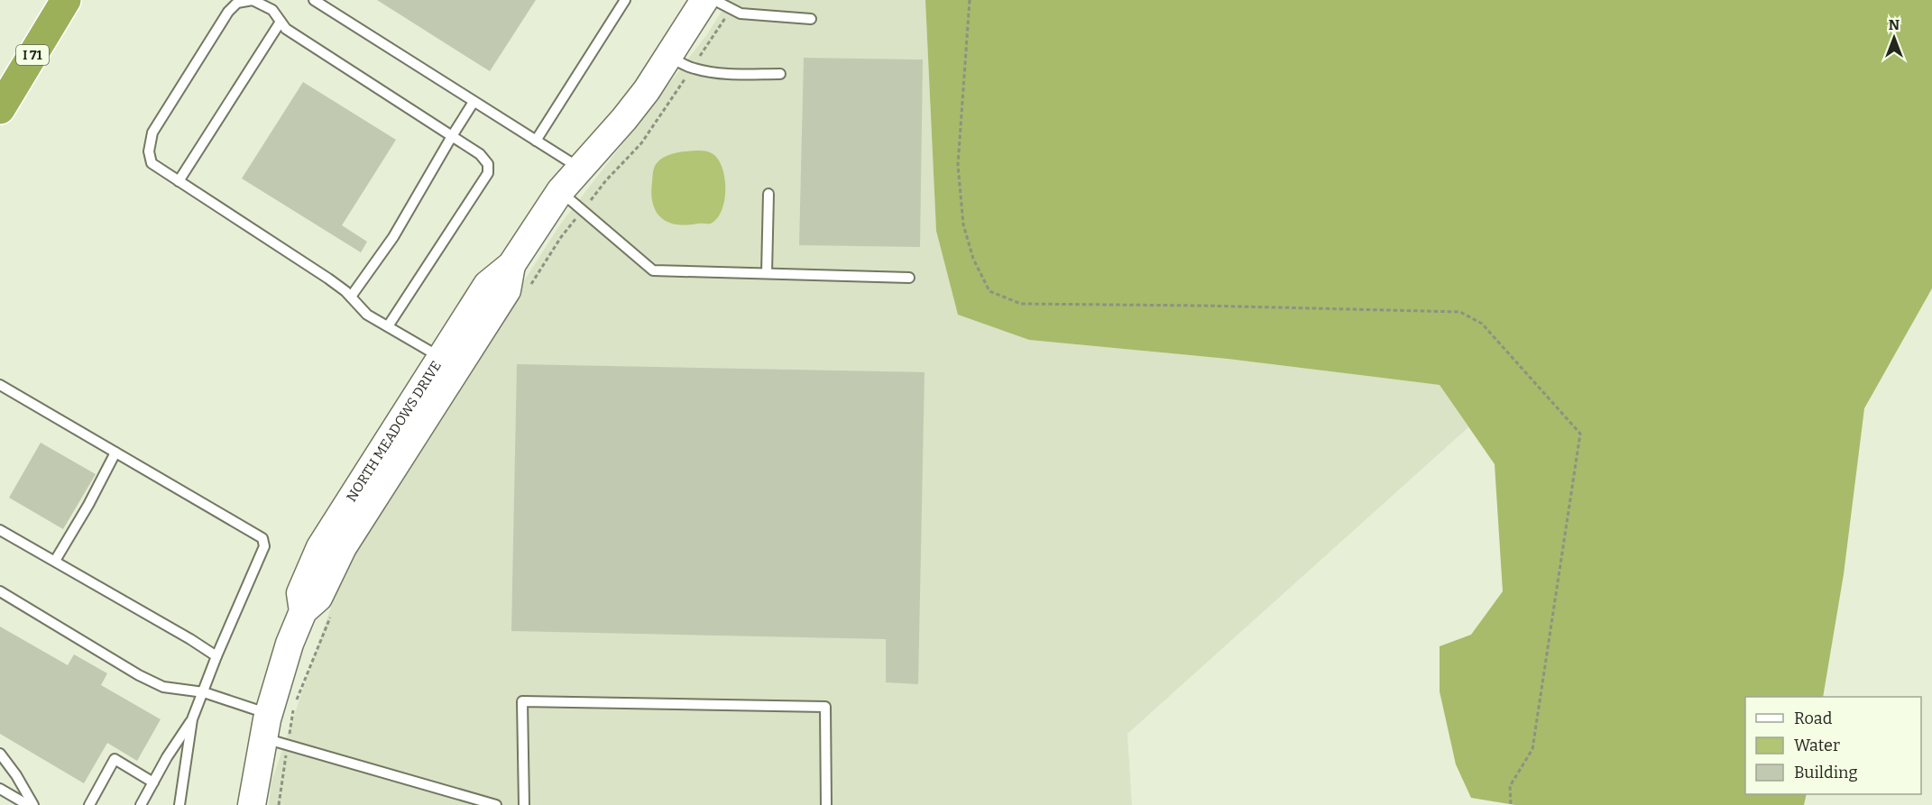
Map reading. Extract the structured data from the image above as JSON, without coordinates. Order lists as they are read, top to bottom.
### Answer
{
  "streets": {
    "highway": ["I 71"],
    "street": ["NORTH MEADOWS DRIVE"]
  },
  "legend": ["Road", "Water", "Building"],
  "north": "top"
}
